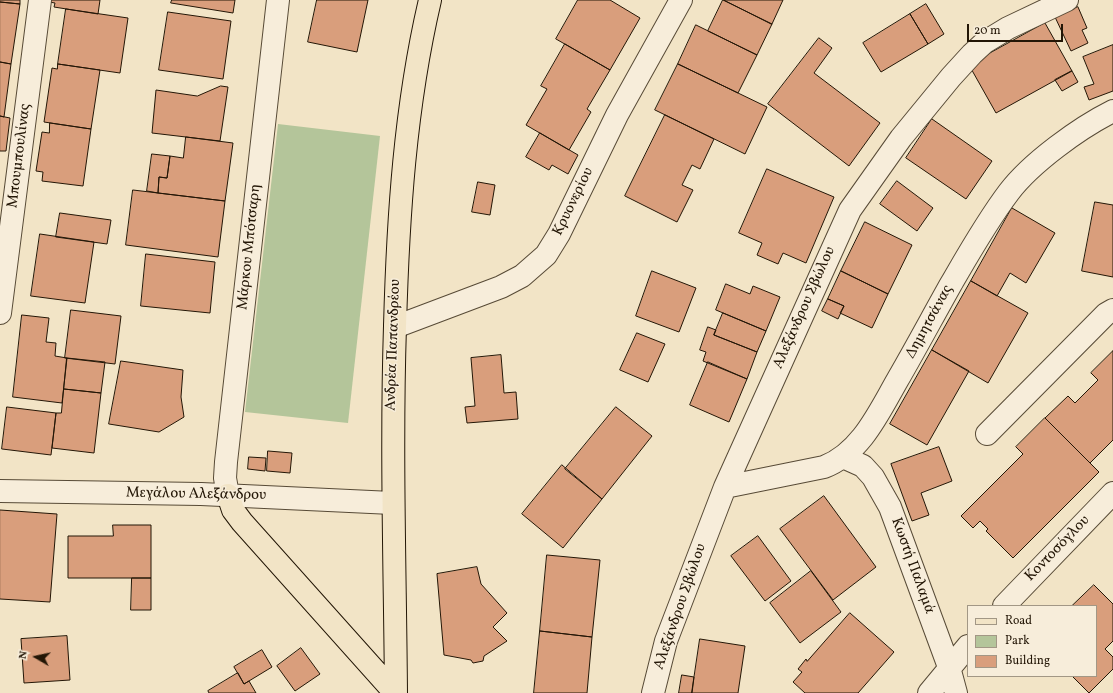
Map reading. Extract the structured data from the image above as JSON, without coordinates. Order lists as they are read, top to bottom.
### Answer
{
  "streets": {
    "main road": ["Ανδρέα Παπανδρέου"],
    "street": [
      "Μπουμπουλίνας",
      "Κρυονερίου",
      "Μάρκου Μπότσαρη",
      "Αλεξάνδρου Σβώλου",
      "Δημητσάνας",
      "Μεγάλου Αλεξάνδρου",
      "Κοντοσόγλου",
      "Κωστή Παλαμά"
    ]
  },
  "crossings": [
    ["Κρυονερίου", "Ανδρέα Παπανδρέου"],
    ["Μάρκου Μπότσαρη", "Μεγάλου Αλεξάνδρου"],
    ["Αλεξάνδρου Σβώλου", "Δημητσάνας"],
    ["Δημητσάνας", "Κωστή Παλαμά"],
    ["Ανδρέα Παπανδρέου", "Μεγάλου Αλεξάνδρου"]
  ],
  "legend": ["Road", "Park", "Building"],
  "scale_bar": "20 m",
  "north": "left"
}
